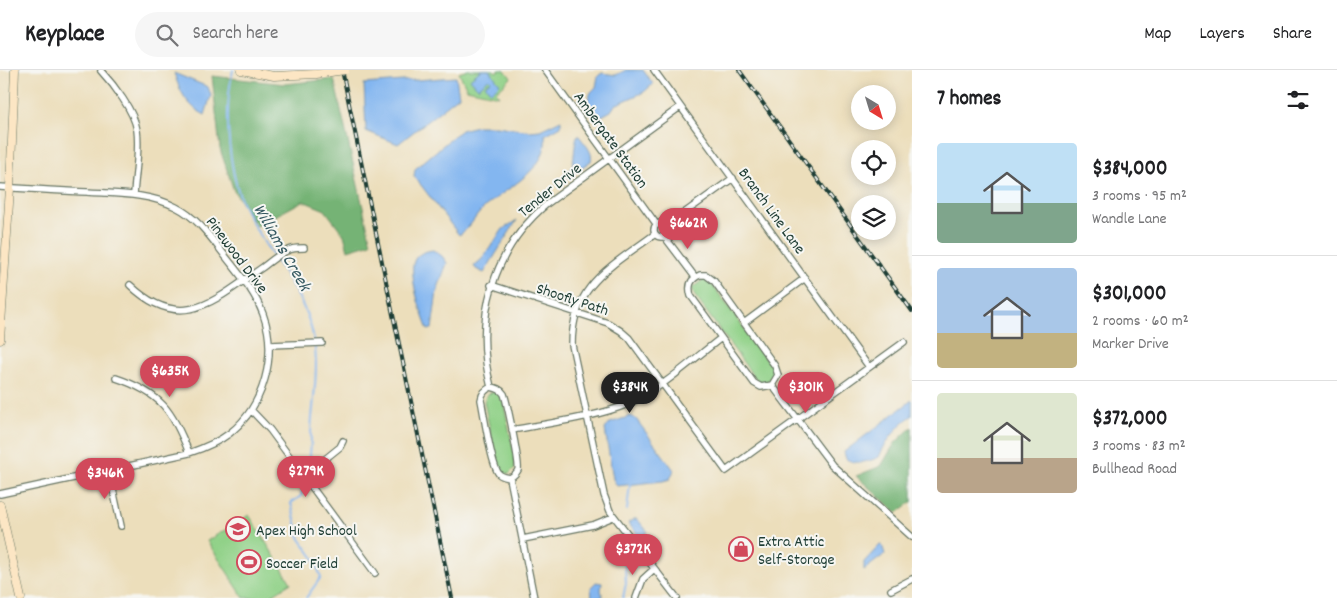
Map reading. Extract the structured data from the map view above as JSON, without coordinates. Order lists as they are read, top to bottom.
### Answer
{
  "streets": {
    "street": [
      "Ambergate Station",
      "Tender Drive",
      "Branch Line Lane",
      "Pinewood Drive",
      "Shoofly Path"
    ]
  },
  "crossings": [
    ["Ambergate Station", "Tender Drive"],
    ["Tender Drive", "Branch Line Lane"],
    ["Tender Drive", "Shoofly Path"]
  ],
  "water": ["Williams Creek"],
  "places": {
    "school or university": ["Apex High School"],
    "shop": ["Extra Attic Self-Storage"],
    "sports": ["Soccer Field"]
  },
  "north": "bottom right",
  "page": {
    "header": "Keyplace",
    "search": "Search here",
    "nav": ["Map", "Layers", "Share"],
    "heading": "7 homes",
    "list": [
      {
        "name": "$384,000",
        "note": "3 rooms · 95 m² · Wandle Lane"
      },
      {
        "name": "$301,000",
        "note": "2 rooms · 60 m² · Marker Drive"
      },
      {
        "name": "$372,000",
        "note": "3 rooms · 83 m² · Bullhead Road"
      }
    ],
    "price": [
      "$662K",
      "$635K",
      "$384K",
      "$301K",
      "$279K",
      "$346K",
      "$372K"
    ]
  }
}
